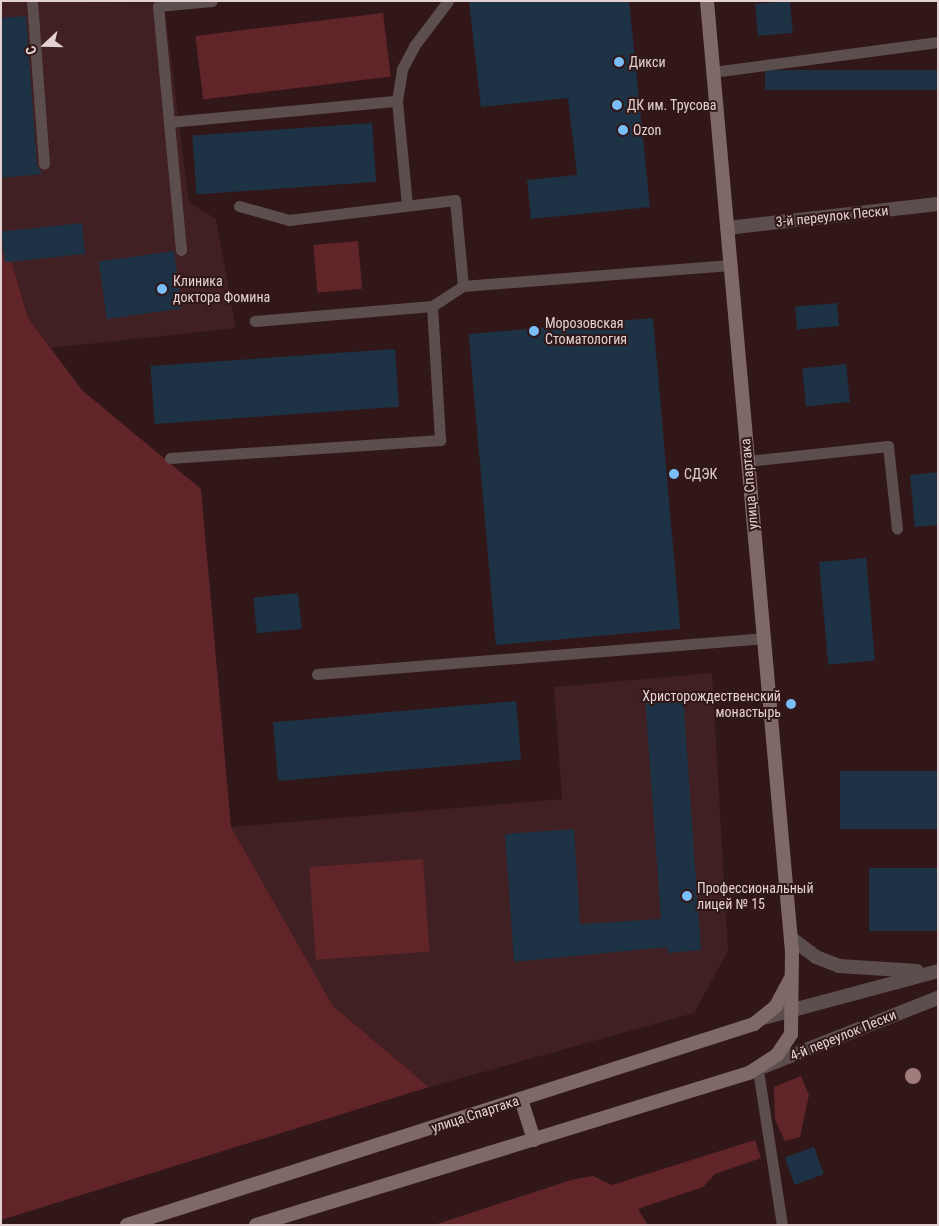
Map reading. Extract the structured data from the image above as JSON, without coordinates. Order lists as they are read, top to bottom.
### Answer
{
  "streets": {
    "main road": ["улица Спартака"],
    "street": ["3-й переулок Пески", "4-й переулок Пески"]
  },
  "crossings": [
    ["3-й переулок Пески", "улица Спартака"],
    ["улица Спартака", "4-й переулок Пески"]
  ],
  "places": [
    "Дикси",
    "ДК им. Трусова",
    "Ozon",
    "Клиника доктора Фомина",
    "Морозовская Стоматология",
    "СДЭК",
    "Христорождественский монастырь",
    "Профессиональный лицей № 15"
  ],
  "north": "left"
}
